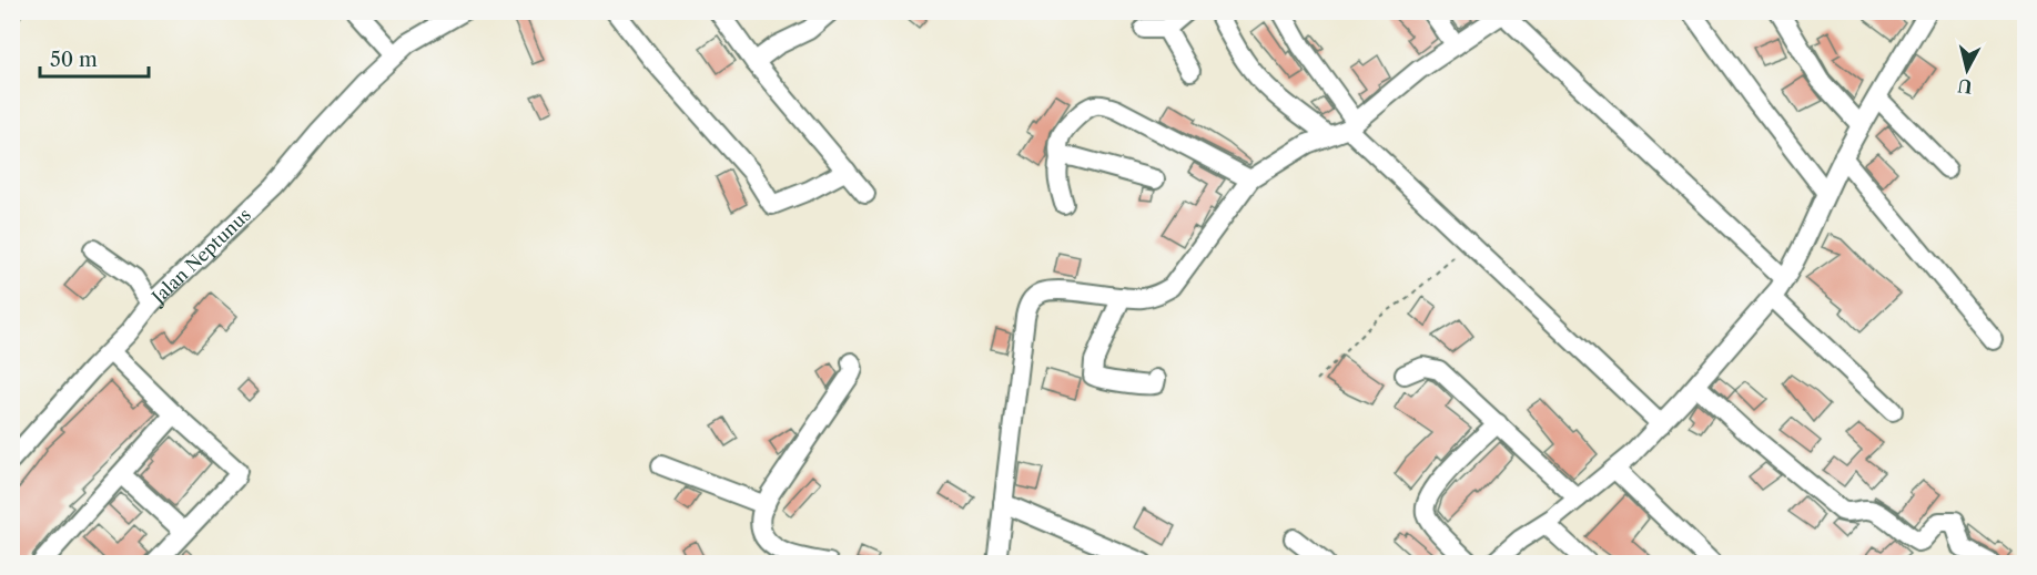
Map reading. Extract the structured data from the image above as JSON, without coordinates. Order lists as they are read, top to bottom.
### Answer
{
  "streets": {
    "street": ["Jalan Neptunus"]
  },
  "scale_bar": "50 m",
  "north": "bottom"
}
